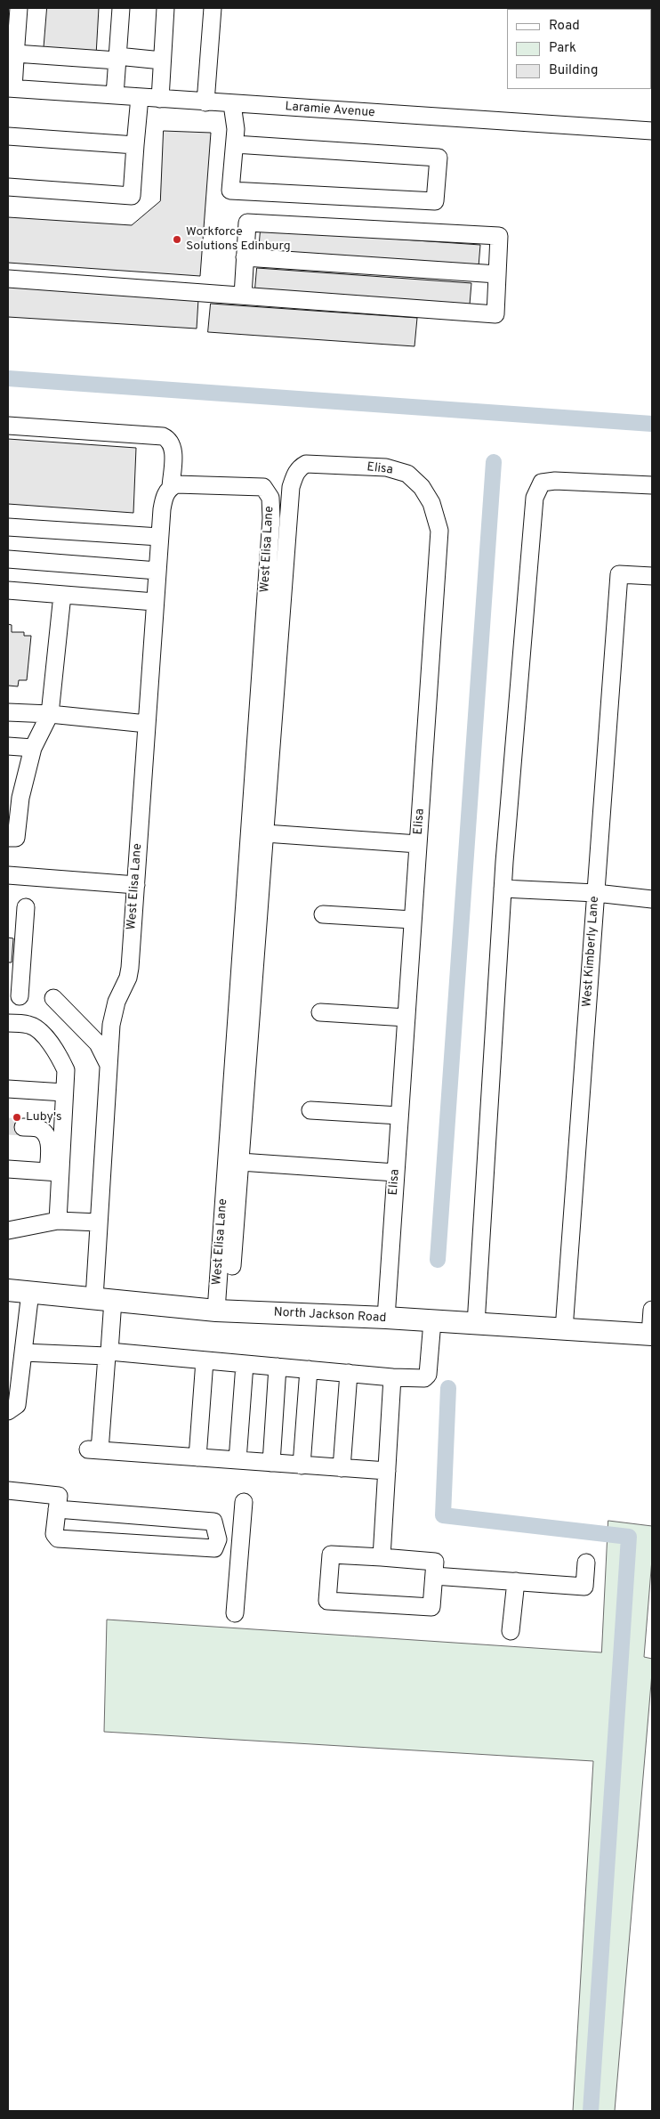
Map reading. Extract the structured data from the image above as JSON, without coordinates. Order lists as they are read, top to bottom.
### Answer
{
  "streets": {
    "main road": ["North Jackson Road"],
    "street": [
      "Laramie Avenue",
      "Elisa",
      "West Elisa Lane",
      "West Kimberly Lane"
    ]
  },
  "crossings": [
    ["Elisa", "North Jackson Road"],
    ["West Elisa Lane", "North Jackson Road"],
    ["West Kimberly Lane", "North Jackson Road"]
  ],
  "places": ["Workforce Solutions Edinburg", "Luby's"],
  "legend": ["Road", "Park", "Building"]
}
